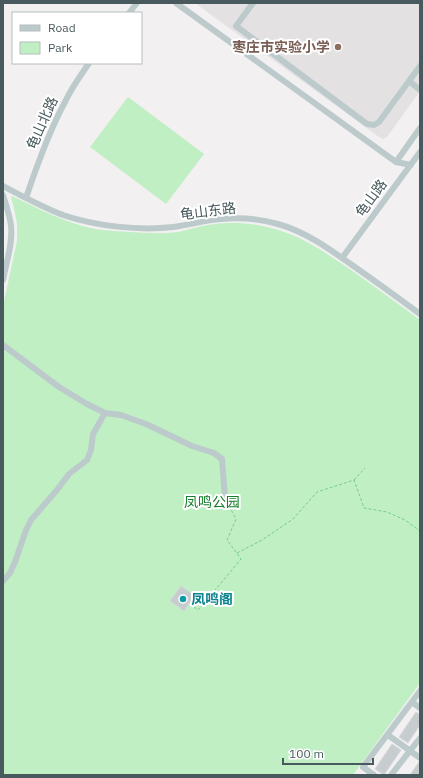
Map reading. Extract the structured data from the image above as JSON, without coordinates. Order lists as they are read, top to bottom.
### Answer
{
  "streets": {
    "street": ["龟山北路", "龟山路", "龟山东路"]
  },
  "crossings": [
    ["龟山北路", "龟山东路"],
    ["龟山路", "龟山东路"]
  ],
  "parks": ["凤鸣公园"],
  "places": ["枣庄市实验小学", "凤鸣阁"],
  "legend": ["Road", "Park"],
  "scale_bar": "100 m"
}
